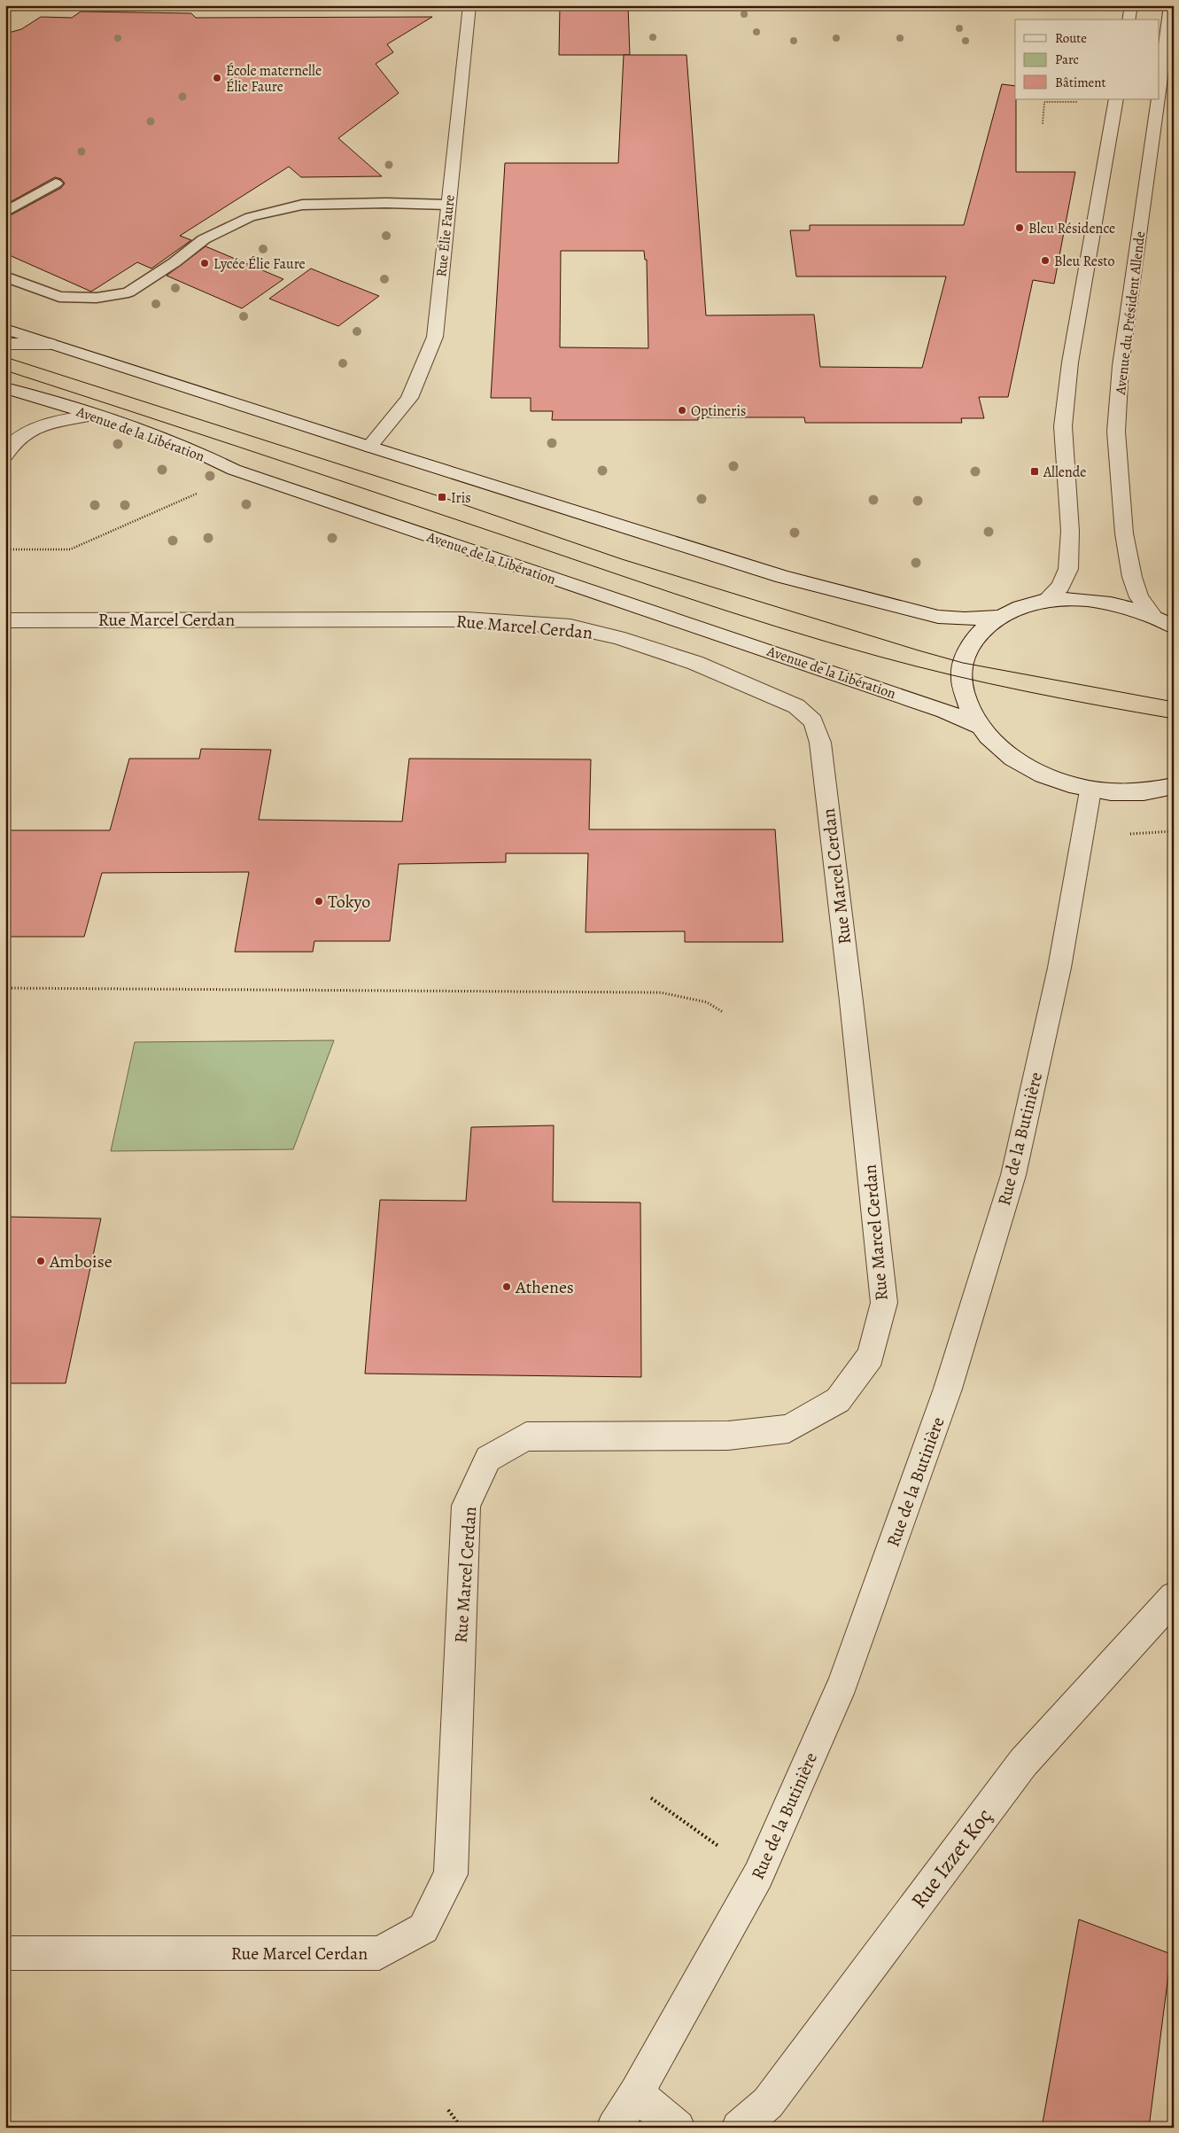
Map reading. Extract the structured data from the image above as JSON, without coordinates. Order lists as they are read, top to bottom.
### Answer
{
  "streets": {
    "street": [
      "Rue Élie Faure",
      "Avenue du Président Allende",
      "Avenue de la Libération",
      "Rue Marcel Cerdan",
      "Rue de la Butinière",
      "Rue Izzet Koç"
    ]
  },
  "places": {
    "other": [
      "École maternelle Élie Faure",
      "Bleu Résidence",
      "Bleu Resto",
      "Lycée Élie Faure",
      "Optineris",
      "Tokyo",
      "Amboise",
      "Athenes"
    ],
    "transit": ["Allende", "Iris"]
  },
  "legend": ["Route", "Parc", "Bâtiment"]
}
